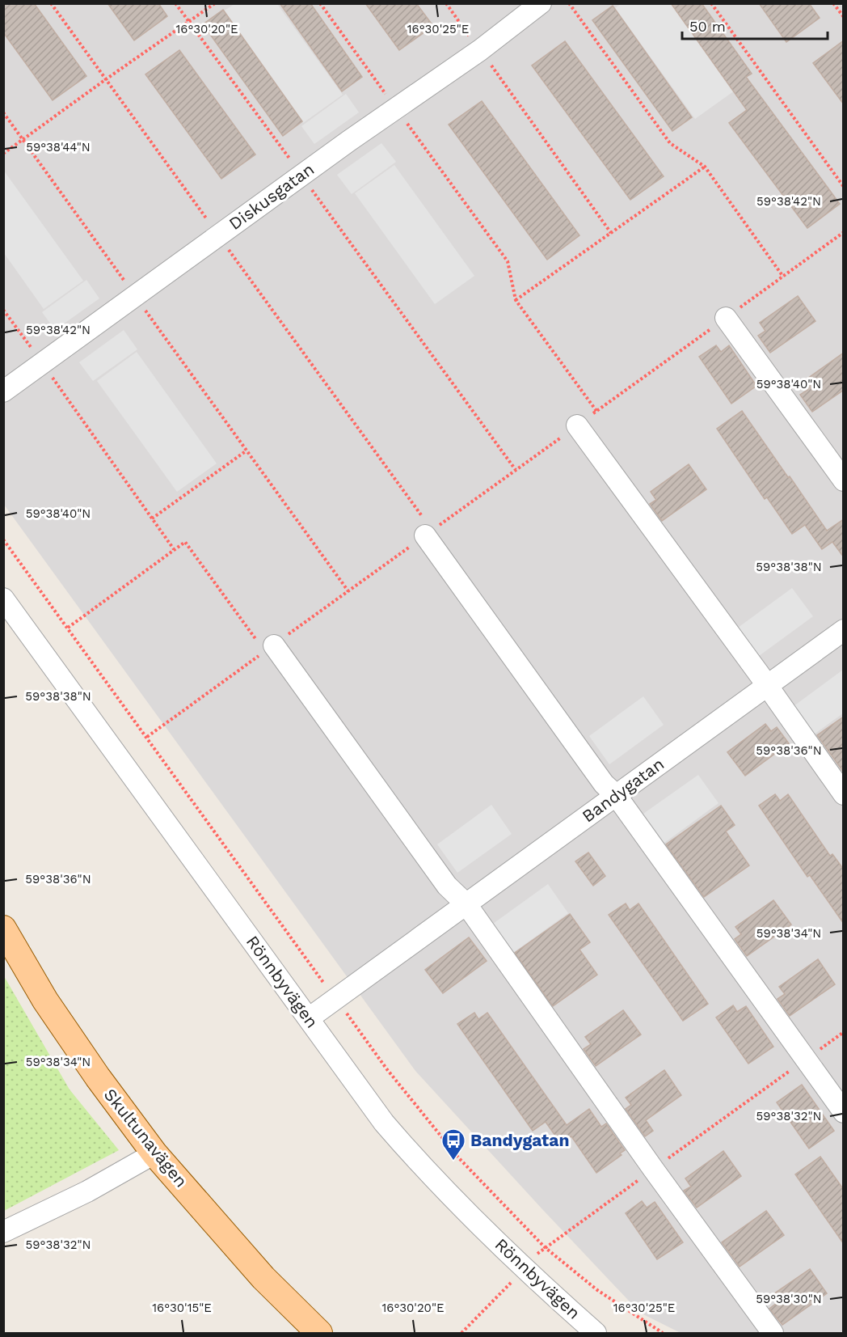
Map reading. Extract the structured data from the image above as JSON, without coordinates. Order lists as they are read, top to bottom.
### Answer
{
  "streets": {
    "main road": ["Skultunavägen"],
    "street": ["Diskusgatan", "Bandygatan", "Rönnbyvägen"]
  },
  "crossings": [
    ["Bandygatan", "Rönnbyvägen"]
  ],
  "places": {
    "bus stop": ["Bandygatan"]
  },
  "scale_bar": "50 m",
  "coordinates": [
    "16°30'20\"E",
    "16°30'25\"E",
    "59°38'44\"N",
    "59°38'42\"N",
    "59°38'40\"N",
    "59°38'38\"N",
    "59°38'36\"N",
    "59°38'34\"N",
    "59°38'32\"N",
    "59°38'30\"N",
    "16°30'15\"E"
  ]
}
